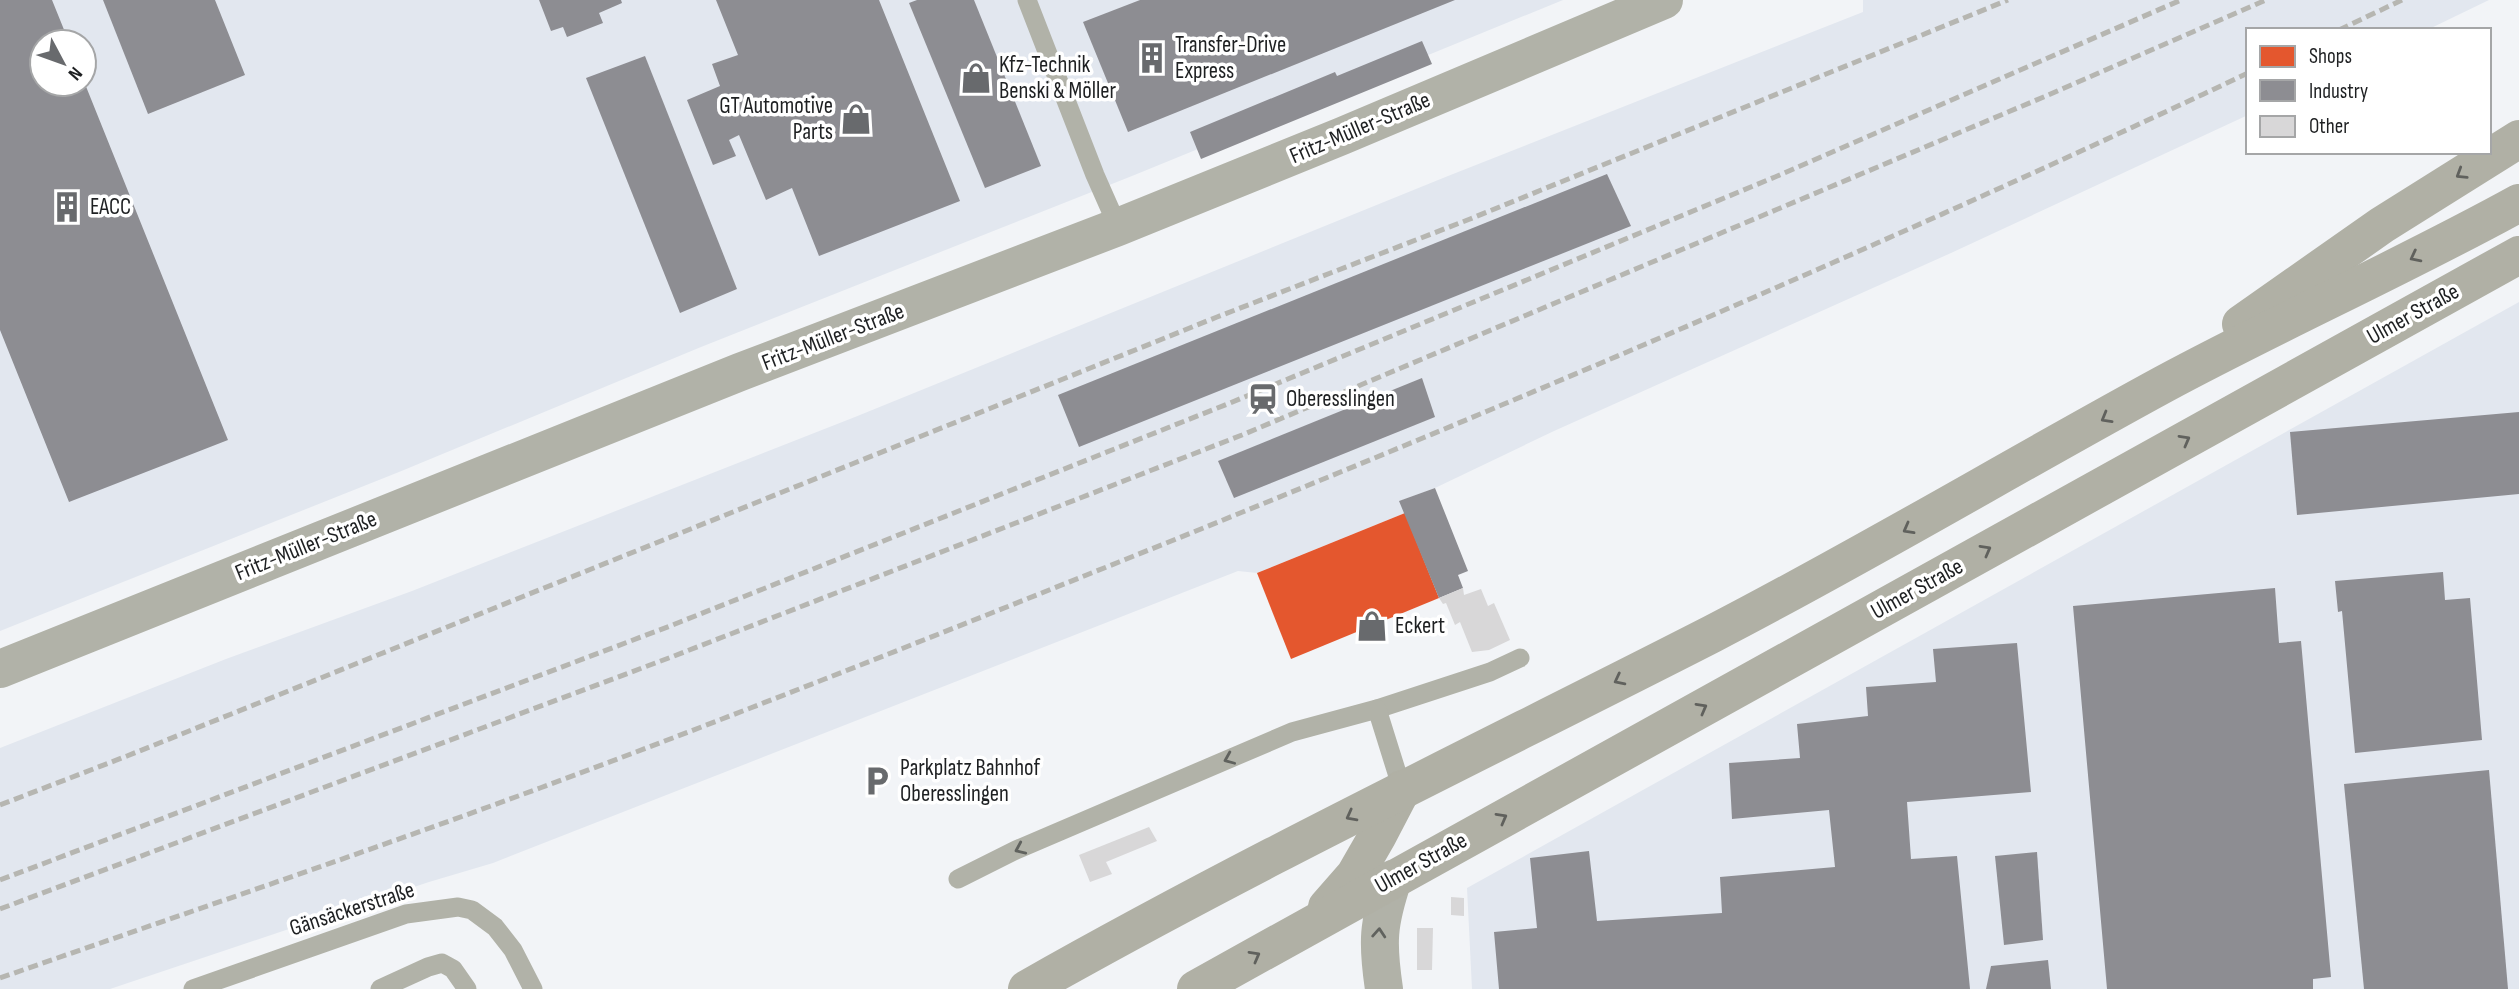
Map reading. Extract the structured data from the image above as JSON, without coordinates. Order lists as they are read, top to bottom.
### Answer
{
  "streets": {
    "main road": ["Ulmer Straße"],
    "street": ["Fritz-Müller-Straße"],
    "lane": ["Gänsäckerstraße"]
  },
  "places": {
    "building": ["Transfer-Drive Express", "EACC"],
    "shop": ["Kfz-Technik Benski & Möller", "GT Automotive Parts", "Eckert"],
    "station": ["Oberesslingen"],
    "parking": ["Parkplatz Bahnhof Oberesslingen"]
  },
  "legend": ["Shops", "Industry", "Other"],
  "north": "bottom right"
}
